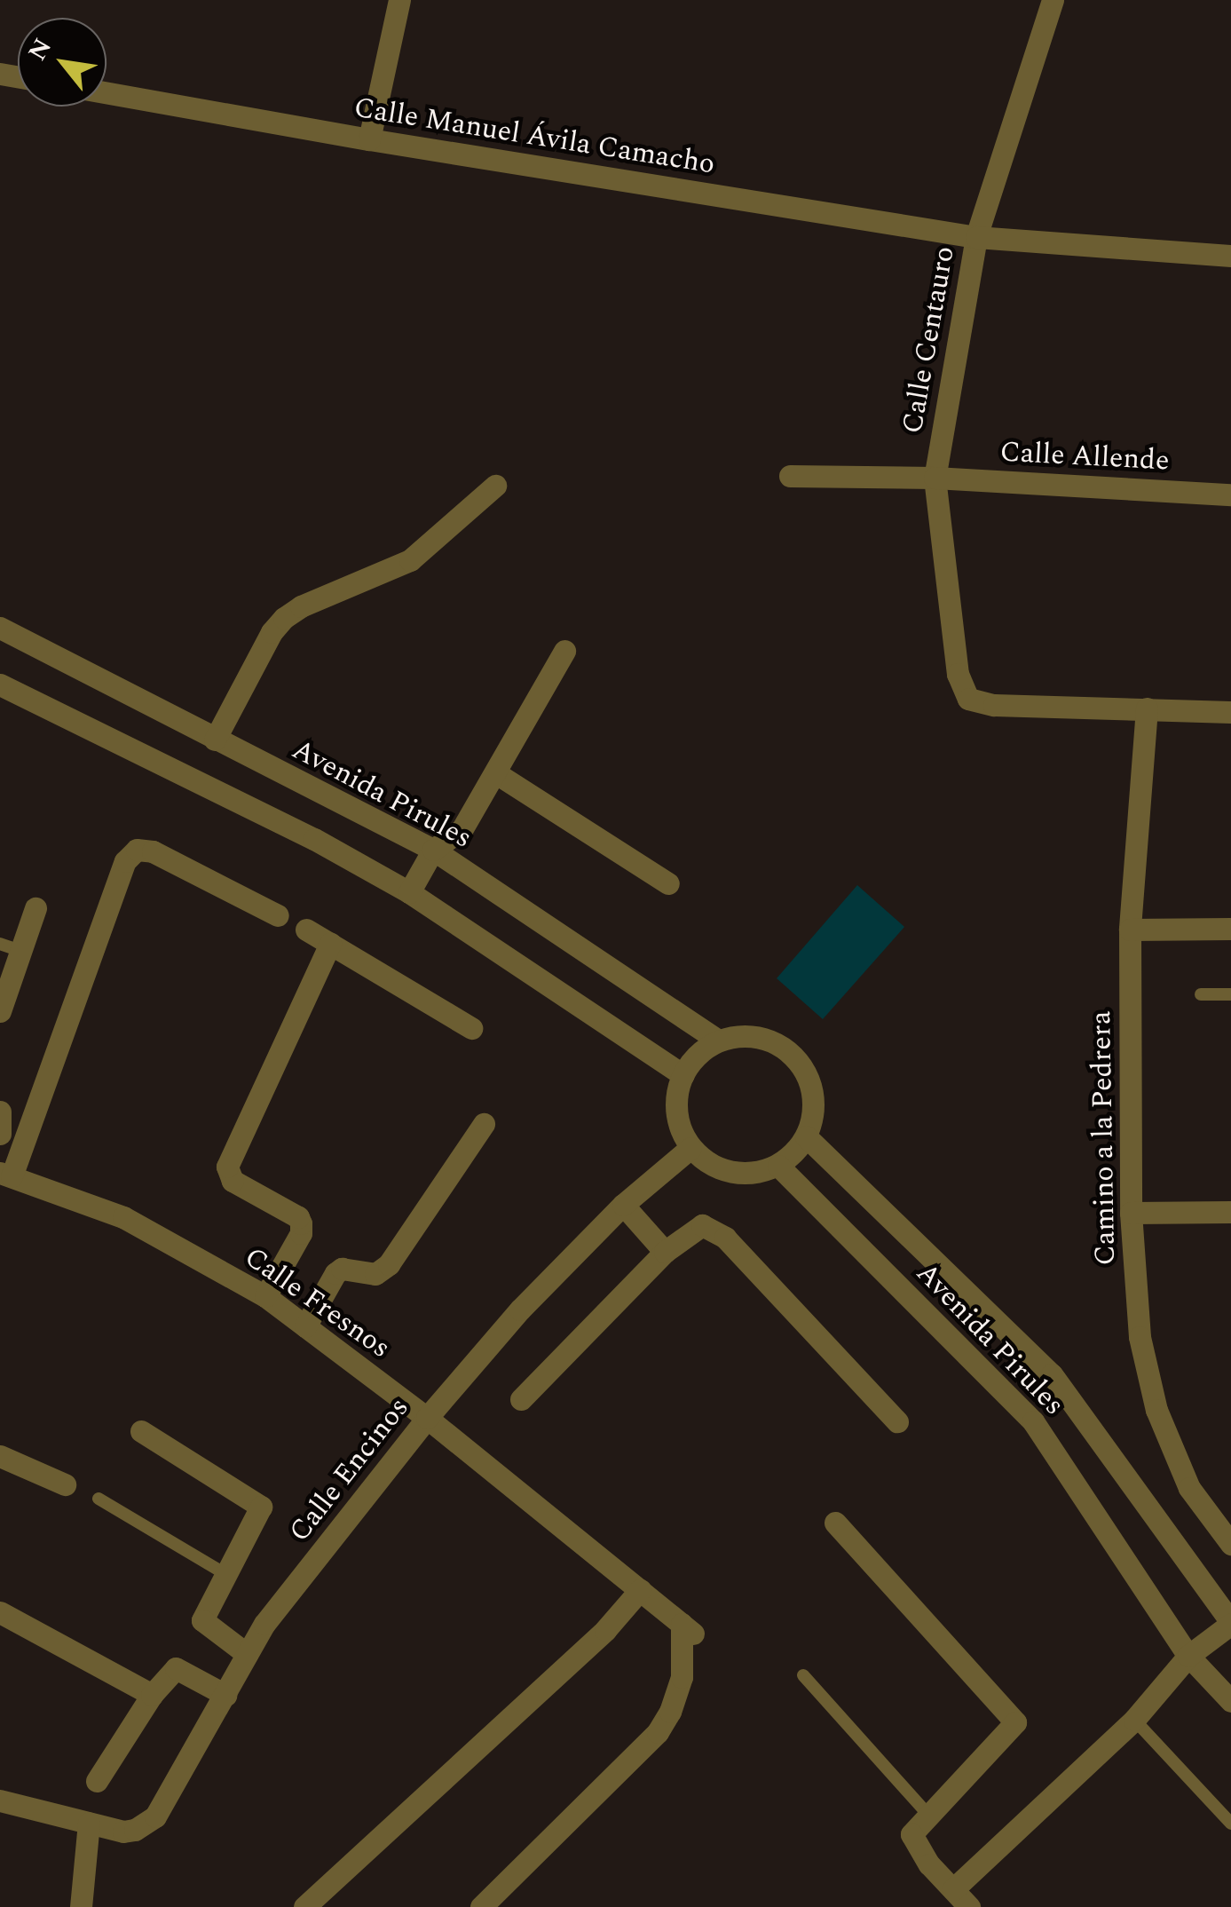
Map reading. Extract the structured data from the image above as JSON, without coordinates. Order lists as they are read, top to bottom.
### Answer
{
  "streets": {
    "street": [
      "Calle Manuel Ávila Camacho",
      "Calle Centauro",
      "Calle Allende",
      "Avenida Pirules",
      "Camino a la Pedrera",
      "Calle Fresnos",
      "Calle Encinos"
    ]
  },
  "crossings": [
    ["Calle Manuel Ávila Camacho", "Calle Centauro"],
    ["Calle Centauro", "Calle Allende"],
    ["Calle Centauro", "Camino a la Pedrera"],
    ["Avenida Pirules", "Calle Encinos"],
    ["Calle Fresnos", "Calle Encinos"]
  ],
  "north": "top left"
}
